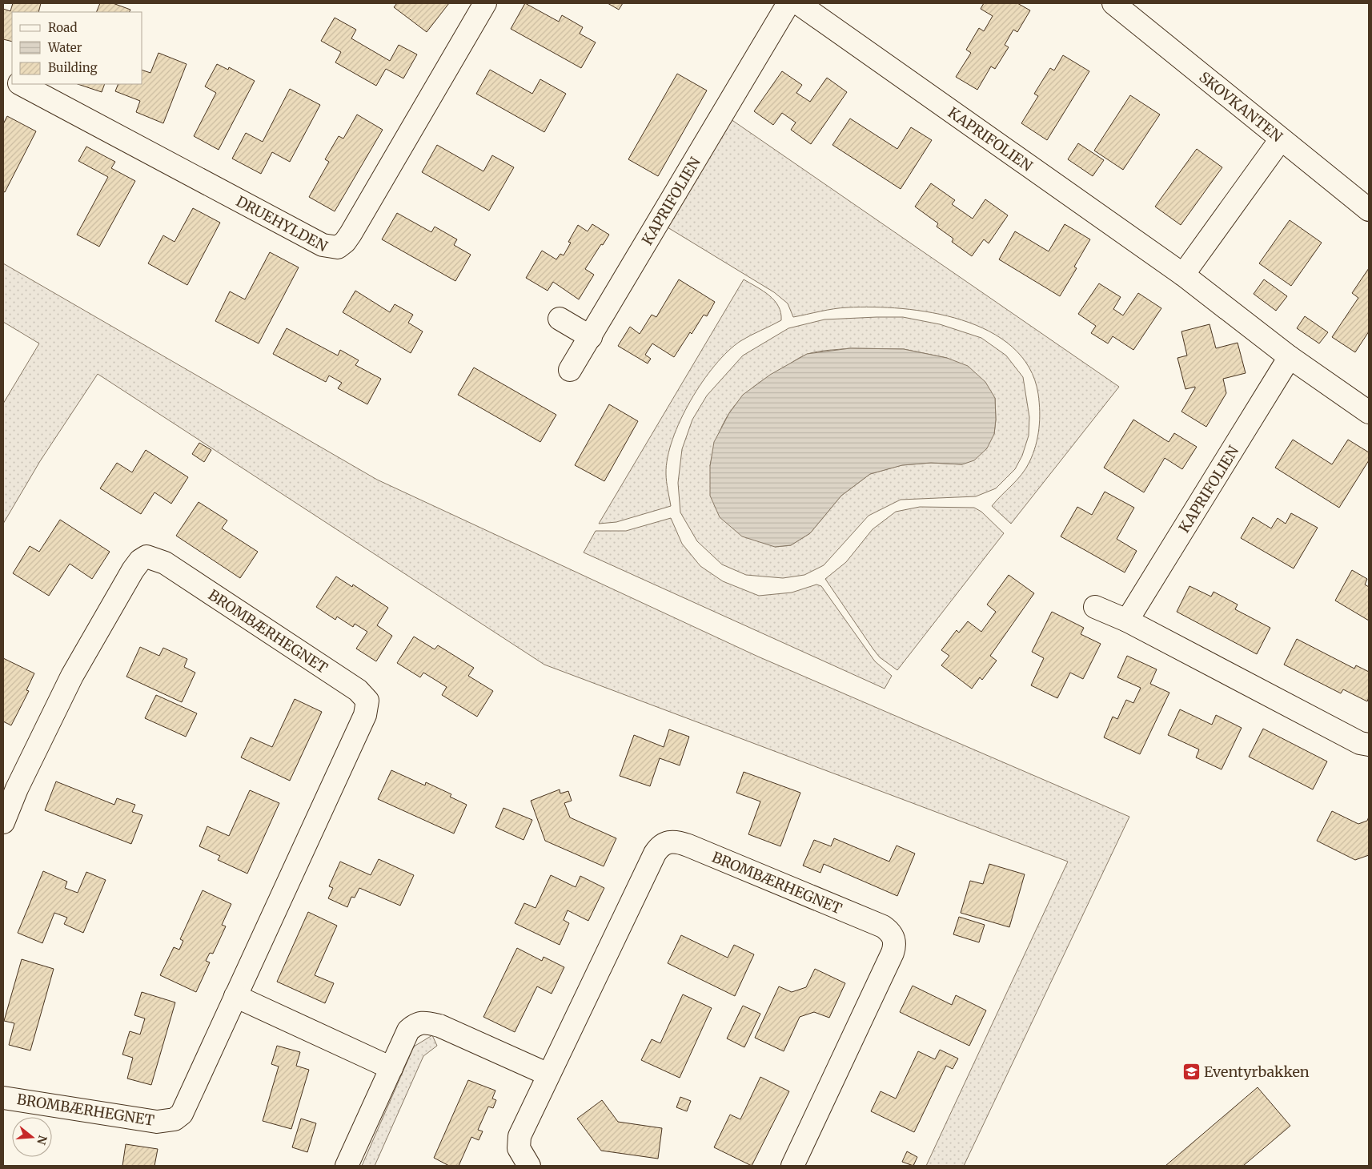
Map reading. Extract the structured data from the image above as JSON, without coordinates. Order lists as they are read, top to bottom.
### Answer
{
  "streets": {
    "street": [
      "SKOVKANTEN",
      "KAPRIFOLIEN",
      "DRUEHYLDEN",
      "BROMBÆRHEGNET"
    ]
  },
  "places": {
    "school or university": ["Eventyrbakken"]
  },
  "legend": ["Road", "Water", "Building"],
  "north": "right"
}
